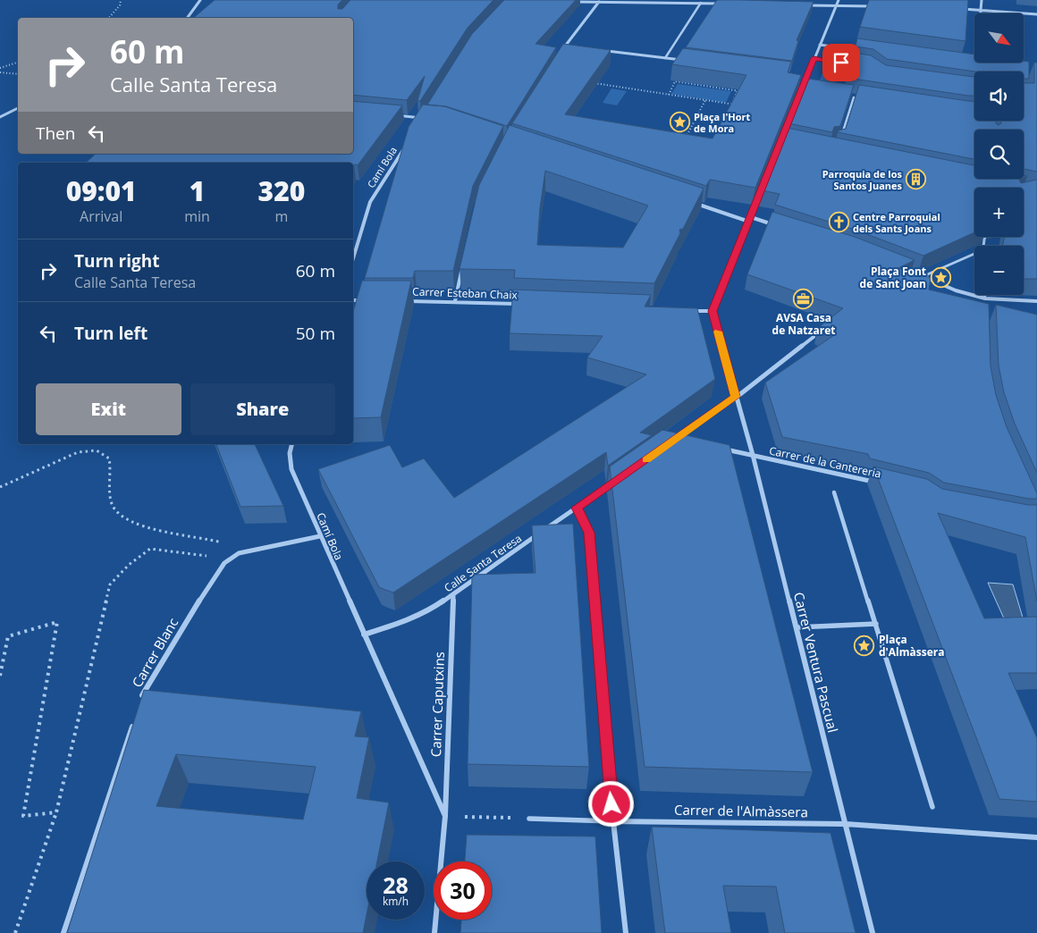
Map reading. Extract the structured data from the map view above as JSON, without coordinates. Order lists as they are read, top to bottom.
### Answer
{
  "streets": {
    "street": [
      "Camí Bola",
      "Carrer Esteban Chaix",
      "Carrer de la Cantereria",
      "Calle Santa Teresa",
      "Carrer Blanc",
      "Carrer Ventura Pascual",
      "Carrer Caputxins",
      "Carrer de l'Almàssera"
    ]
  },
  "crossings": [
    ["Camí Bola", "Calle Santa Teresa"],
    ["Camí Bola", "Carrer Blanc"],
    ["Camí Bola", "Carrer Caputxins"],
    ["Carrer de la Cantereria", "Carrer Ventura Pascual"],
    ["Calle Santa Teresa", "Carrer Caputxins"],
    ["Carrer Ventura Pascual", "Carrer de l'Almàssera"]
  ],
  "places": {
    "place": ["Plaça l'Hort de Mora", "Plaça Font de Sant Joan", "Plaça d'Almàssera"],
    "building": ["Parroquia de los Santos Juanes"],
    "church": ["Centre Parroquial dels Sants Joans"],
    "office": ["AVSA Casa de Natzaret"]
  },
  "north": "bottom right",
  "page": {
    "map_buttons": ["+", "−"],
    "turn": ["60 m", "Calle Santa Teresa"],
    "then": "Then",
    "eta": [
      "09:01",
      "Arrival",
      "1",
      "min",
      "320",
      "m"
    ],
    "list": [
      {
        "name": "Turn right",
        "note": "Calle Santa Teresa",
        "value": "60 m"
      },
      {
        "name": "Turn left",
        "value": "50 m"
      }
    ],
    "buttons": ["Exit", "Share"],
    "speed": "28 km/h",
    "limit": "30"
  }
}
